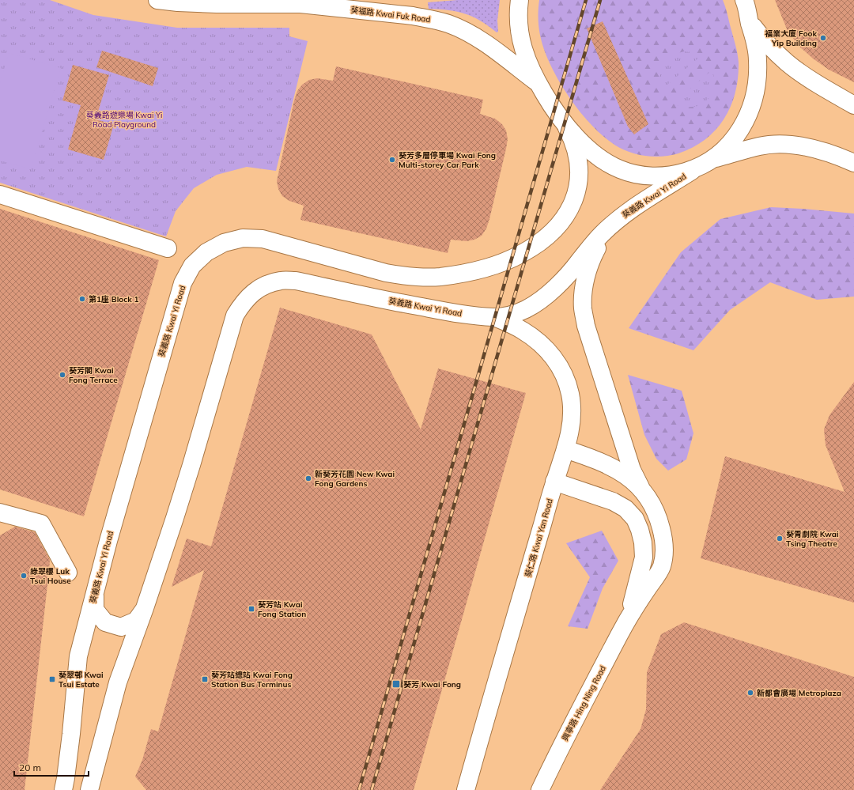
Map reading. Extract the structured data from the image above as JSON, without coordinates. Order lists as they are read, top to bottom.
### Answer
{
  "streets": {
    "street": [
      "葵福路 Kwai Fuk Road",
      "葵義路 Kwai Yi Road",
      "葵仁路 Kwai Yan Road",
      "興寧路 Hing Ning Road"
    ]
  },
  "crossings": [
    ["葵義路 Kwai Yi Road", "葵仁路 Kwai Yan Road"],
    ["葵仁路 Kwai Yan Road", "興寧路 Hing Ning Road"]
  ],
  "parks": ["葵義路遊樂場 Kwai Yi Road Playground"],
  "places": {
    "other": [
      "福業大廈 Fook Yip Building",
      "葵芳多層停車場 Kwai Fong Multi-storey Car Park",
      "第1座 Block 1",
      "葵芳閣 Kwai Fong Terrace",
      "新葵芳花園 New Kwai Fong Gardens",
      "葵青劇院 Kwai Tsing Theatre",
      "綠翠樓 Luk Tsui House",
      "新都會廣場 Metroplaza"
    ],
    "transit": [
      "葵芳站 Kwai Fong Station",
      "葵翠邨 Kwai Tsui Estate",
      "葵芳站總站 Kwai Fong Station Bus Terminus",
      "葵芳 Kwai Fong"
    ]
  },
  "scale_bar": "20 m"
}
